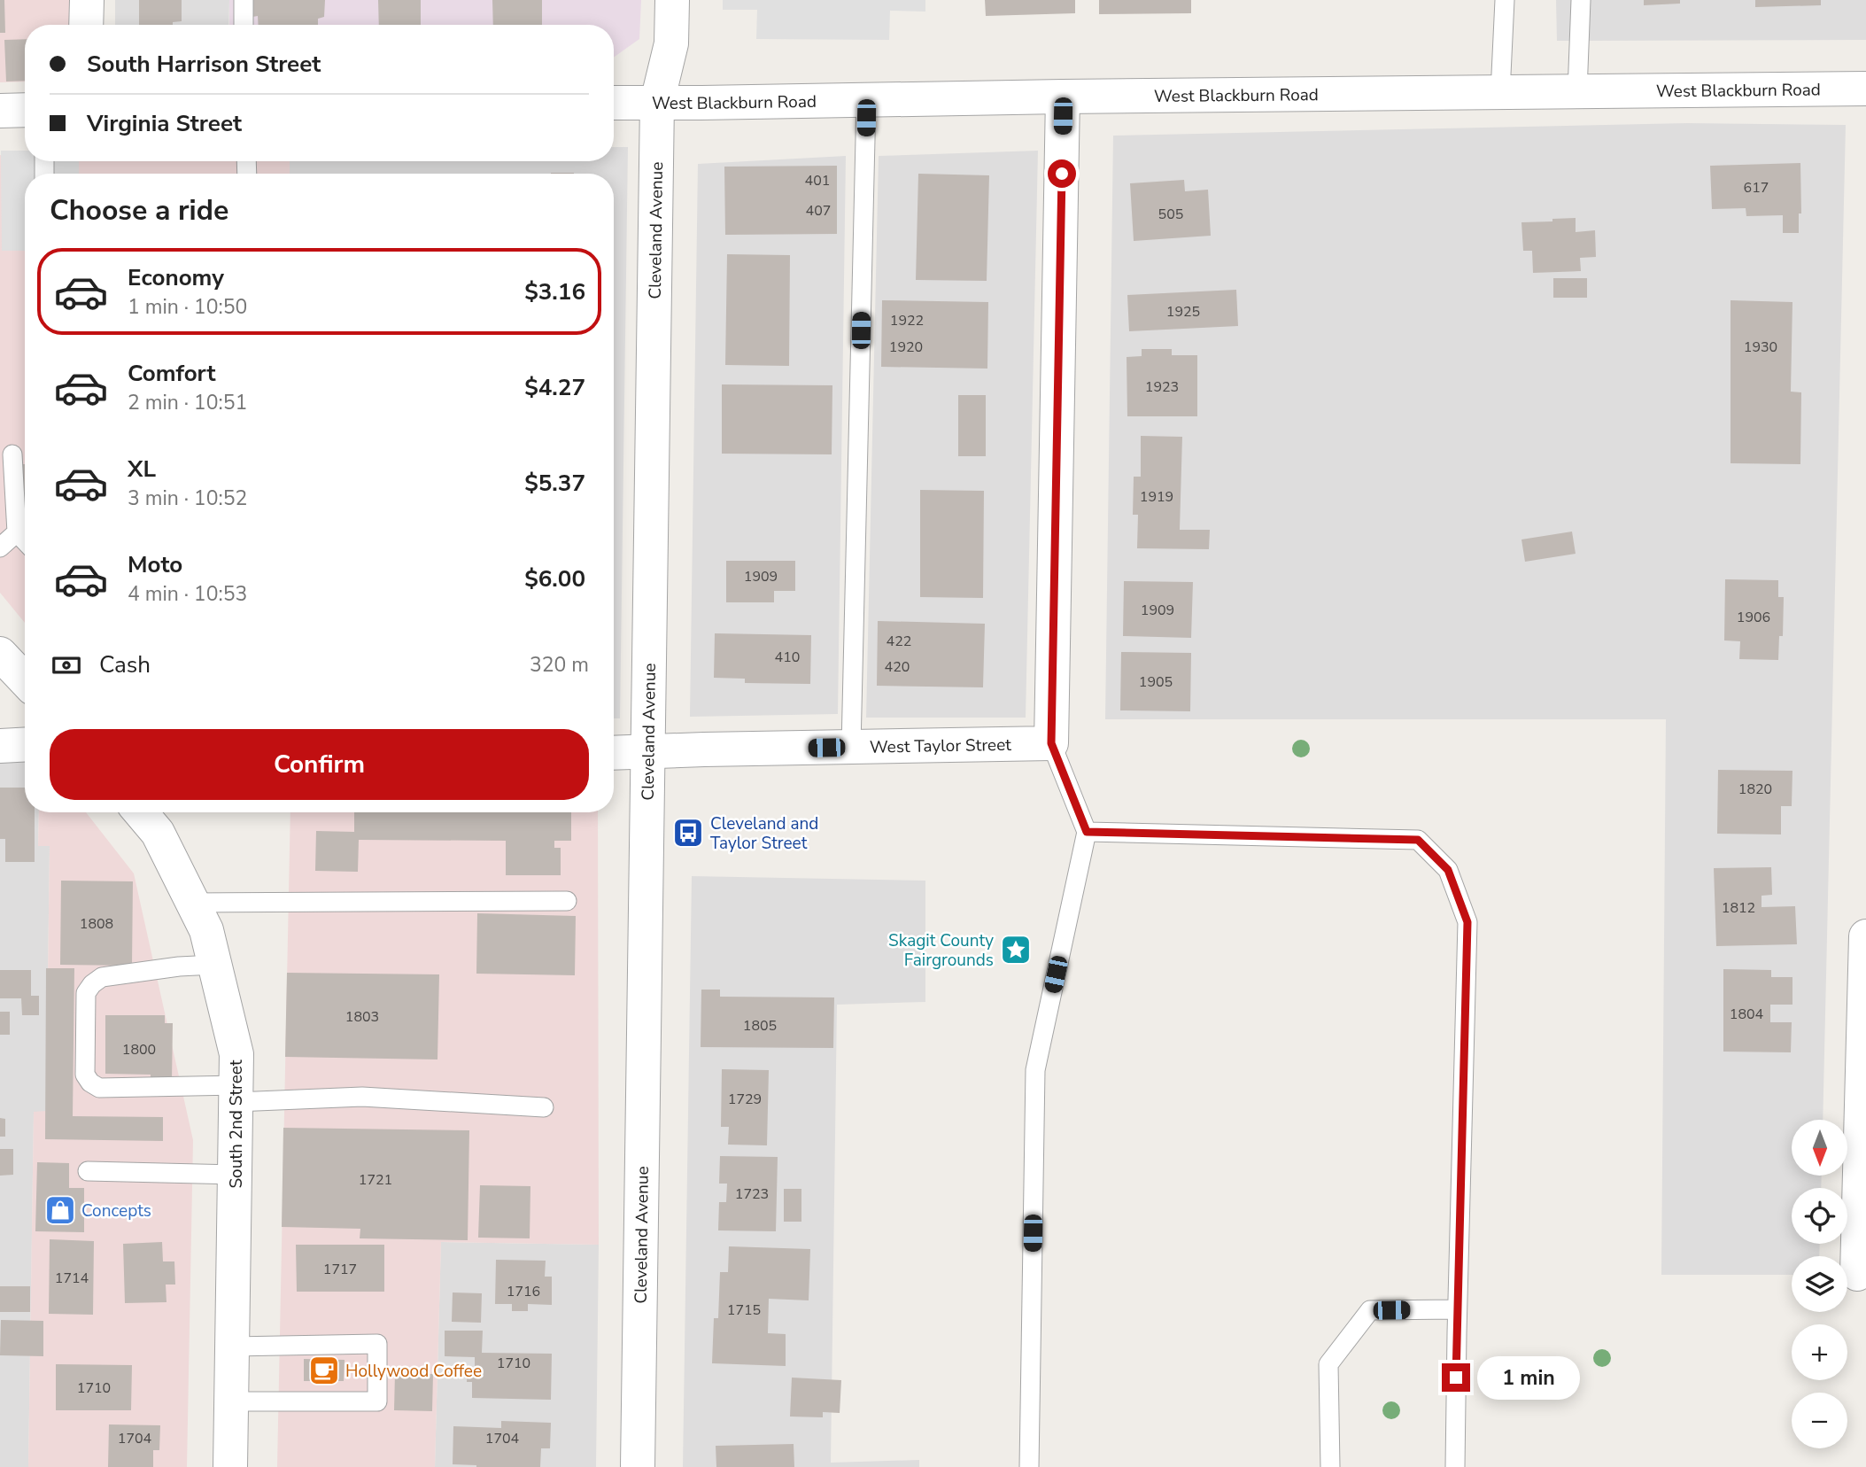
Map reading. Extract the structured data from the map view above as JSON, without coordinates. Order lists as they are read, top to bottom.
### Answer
{
  "streets": {
    "street": [
      "West Blackburn Road",
      "Cleveland Avenue",
      "West Taylor Street",
      "South 2nd Street"
    ]
  },
  "crossings": [
    ["West Blackburn Road", "Cleveland Avenue"],
    ["Cleveland Avenue", "West Taylor Street"]
  ],
  "places": {
    "bus stop": ["Cleveland and Taylor Street"],
    "place": ["Skagit County Fairgrounds"],
    "shop": ["Concepts"],
    "cafe": ["Hollywood Coffee"]
  },
  "house_numbers": [
    "401",
    "617",
    "407",
    "505",
    "1925",
    "1922",
    "1920",
    "1930",
    "1923",
    "1919",
    "1909",
    "1909",
    "1906",
    "422",
    "410",
    "420",
    "1905",
    "1820",
    "1812",
    "1808",
    "1804",
    "1803",
    "1805",
    "1800",
    "1729",
    "1721",
    "1723",
    "1717",
    "1714",
    "1716",
    "1715",
    "1710",
    "1710",
    "1704",
    "1704"
  ],
  "north": "bottom",
  "page": {
    "banner": ["South Harrison Street", "Virginia Street"],
    "heading": "Choose a ride",
    "list": [
      {
        "name": "Economy",
        "note": "1 min · 10:50",
        "value": "$3.16"
      },
      {
        "name": "Comfort",
        "note": "2 min · 10:51",
        "value": "$4.27"
      },
      {
        "name": "XL",
        "note": "3 min · 10:52",
        "value": "$5.37"
      },
      {
        "name": "Moto",
        "note": "4 min · 10:53",
        "value": "$6.00"
      }
    ],
    "pay": ["Cash", "320 m"],
    "buttons": "Confirm",
    "map_buttons": ["+", "−"],
    "bubble": "1 min"
  }
}
